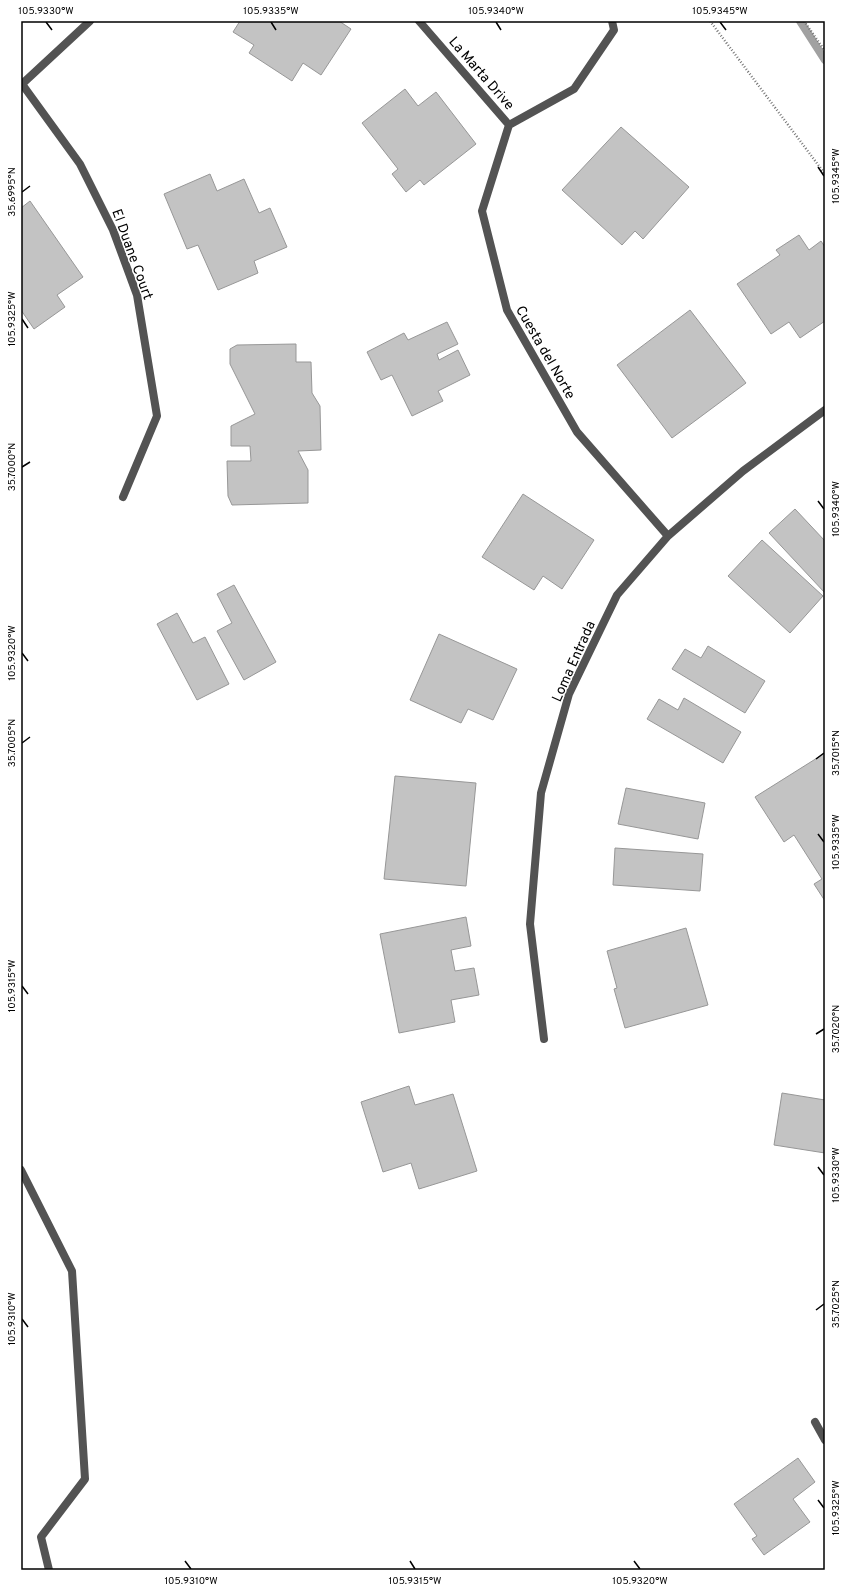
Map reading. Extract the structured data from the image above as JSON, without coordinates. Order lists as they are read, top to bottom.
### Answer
{
  "streets": {
    "street": [
      "La Marta Drive",
      "El Duane Court",
      "Cuesta del Norte",
      "Loma Entrada"
    ]
  },
  "crossings": [
    ["La Marta Drive", "Cuesta del Norte"],
    ["Cuesta del Norte", "Loma Entrada"]
  ],
  "coordinates": [
    "105.9330°W",
    "105.9335°W",
    "105.9340°W",
    "105.9345°W",
    "35.6995°N",
    "105.9325°W",
    "35.7000°N",
    "105.9320°W",
    "35.7005°N",
    "35.7015°N",
    "105.9315°W",
    "35.7020°N",
    "35.7025°N",
    "105.9310°W"
  ]
}
